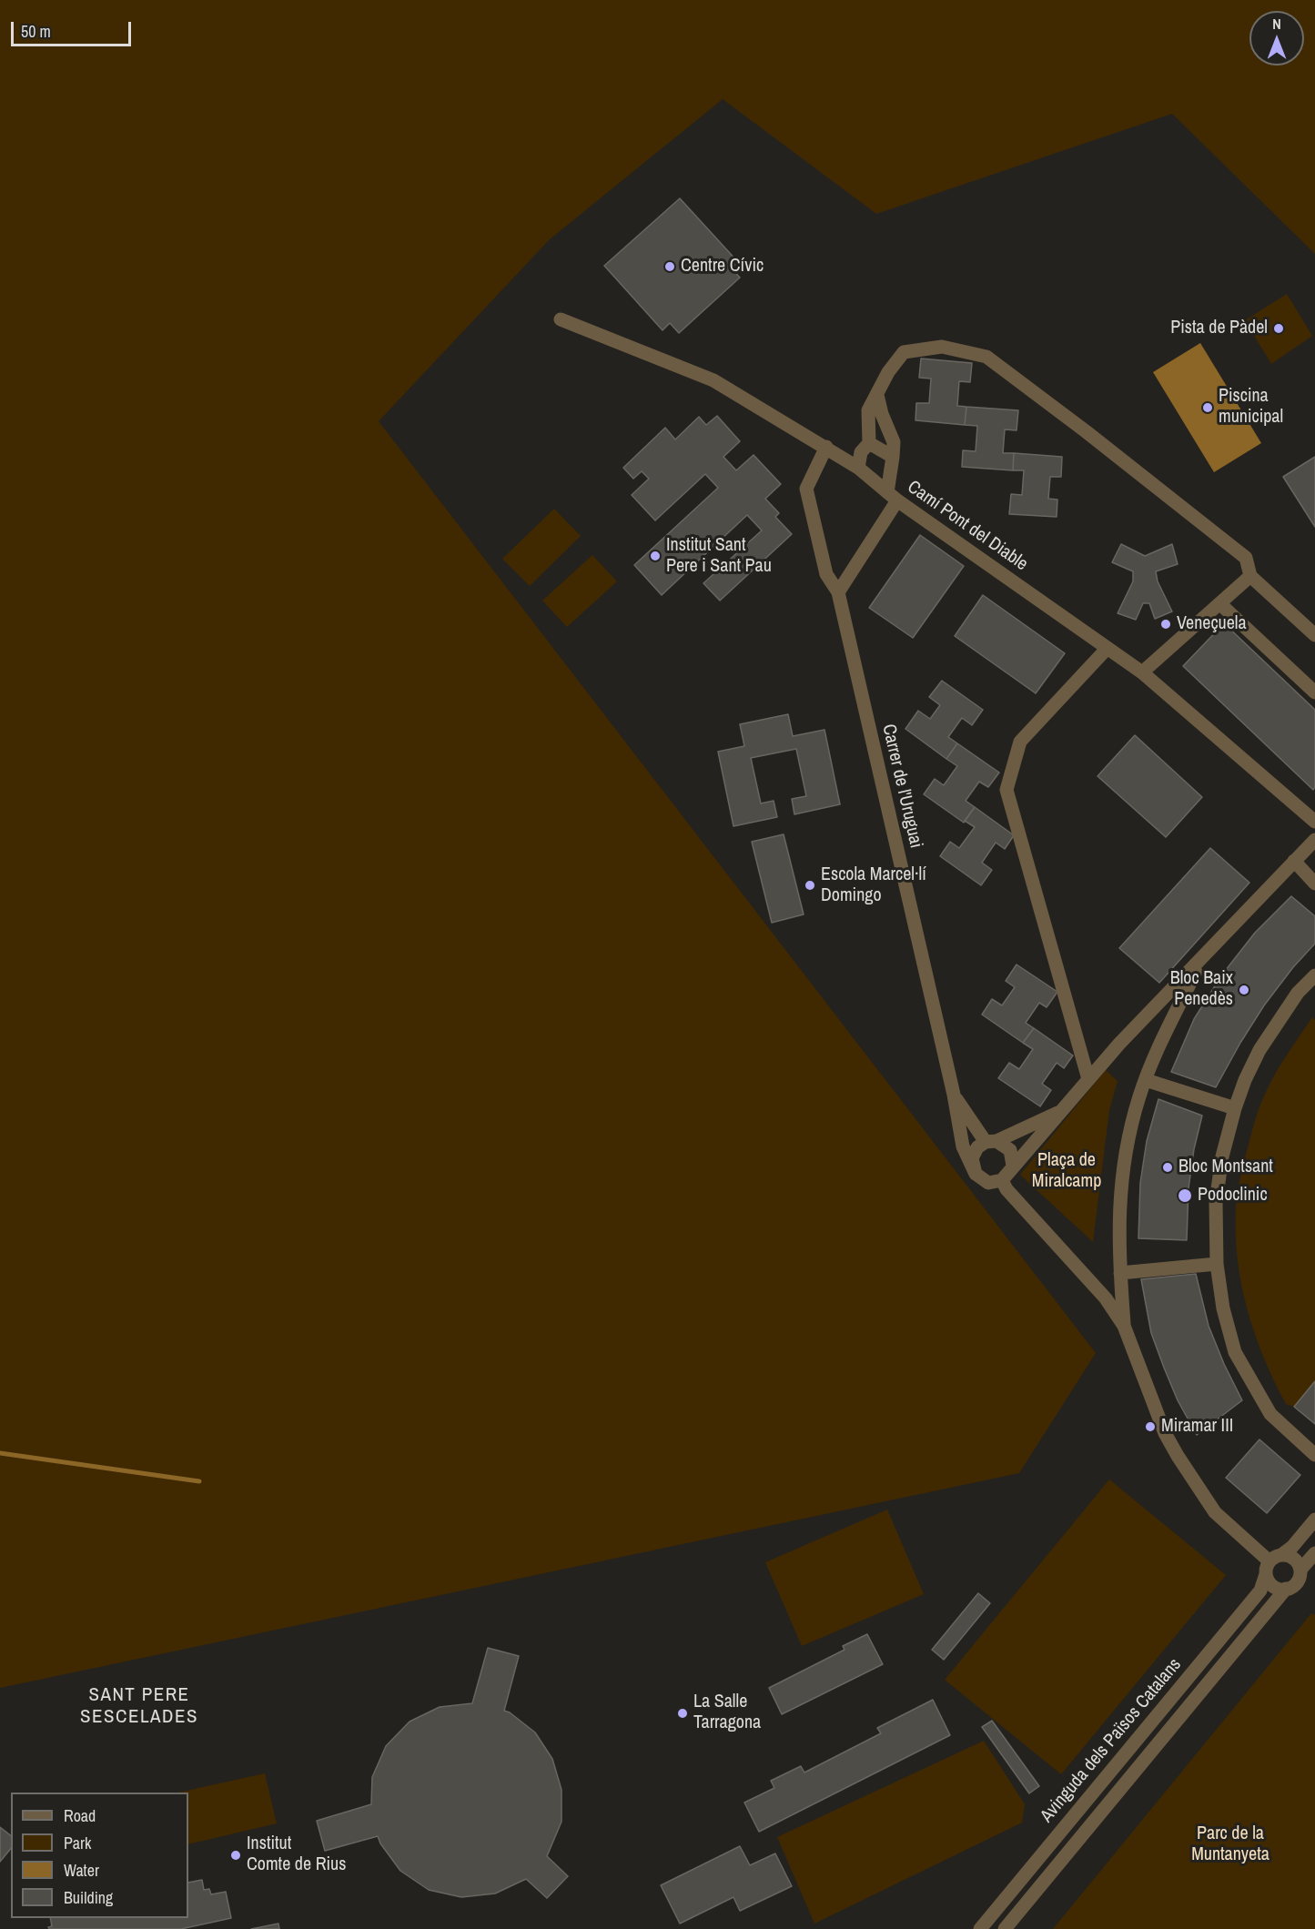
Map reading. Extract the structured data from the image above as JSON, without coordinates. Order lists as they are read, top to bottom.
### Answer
{
  "streets": {
    "street": ["Camí Pont del Diable", "Carrer de l'Uruguai", "Avinguda dels Països Catalans"]
  },
  "crossings": [
    ["Camí Pont del Diable", "Carrer de l'Uruguai"]
  ],
  "districts": ["SANT PERE SESCELADES"],
  "parks": ["Plaça de Miralcamp", "Parc de la Muntanyeta"],
  "places": [
    "Centre Cívic",
    "Pista de Pàdel",
    "Piscina municipal",
    "Institut Sant Pere i Sant Pau",
    "Veneçuela",
    "Escola Marcel·lí Domingo",
    "Bloc Baix Penedès",
    "Bloc Montsant",
    "Podoclinic",
    "Miramar III",
    "La Salle Tarragona",
    "Institut Comte de Rius"
  ],
  "legend": [
    "Road",
    "Park",
    "Water",
    "Building"
  ],
  "scale_bar": "50 m",
  "north": "top"
}
